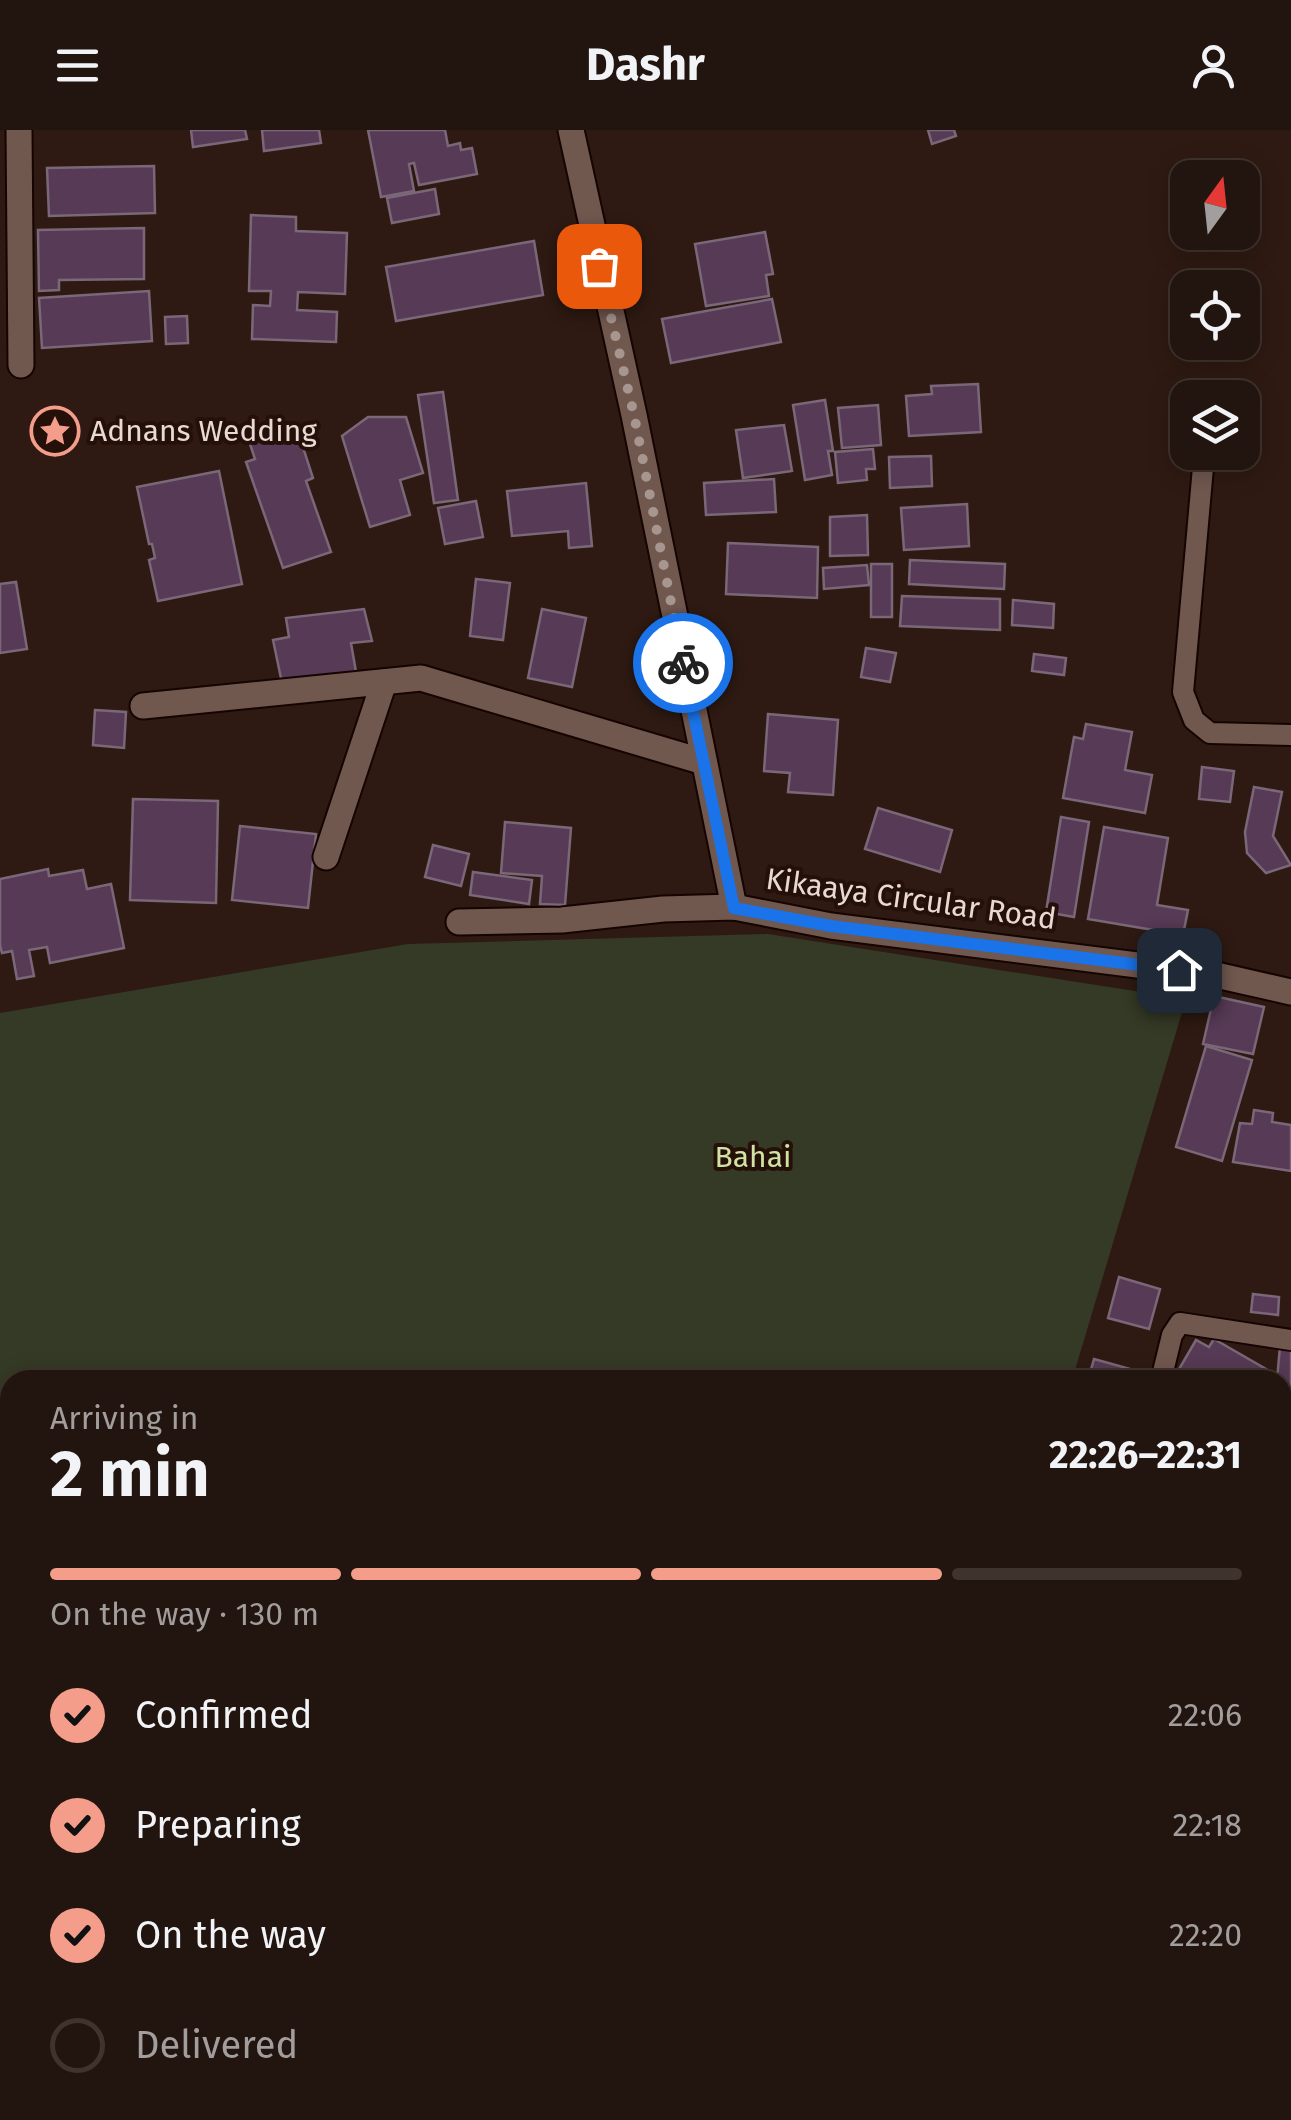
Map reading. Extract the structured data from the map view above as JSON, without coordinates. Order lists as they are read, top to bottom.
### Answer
{
  "streets": {
    "street": ["Kikaaya Circular Road"]
  },
  "parks": ["Bahai"],
  "places": {
    "place": ["Adnans Wedding"]
  },
  "north": "top",
  "page": {
    "header": "Dashr",
    "heading": ["2 min", "Arriving in", "22:26–22:31"],
    "bar": "On the way · 130 m",
    "list": [
      ["Confirmed", "22:06"],
      ["Preparing", "22:18"],
      ["On the way", "22:20"],
      "Delivered"
    ]
  }
}
